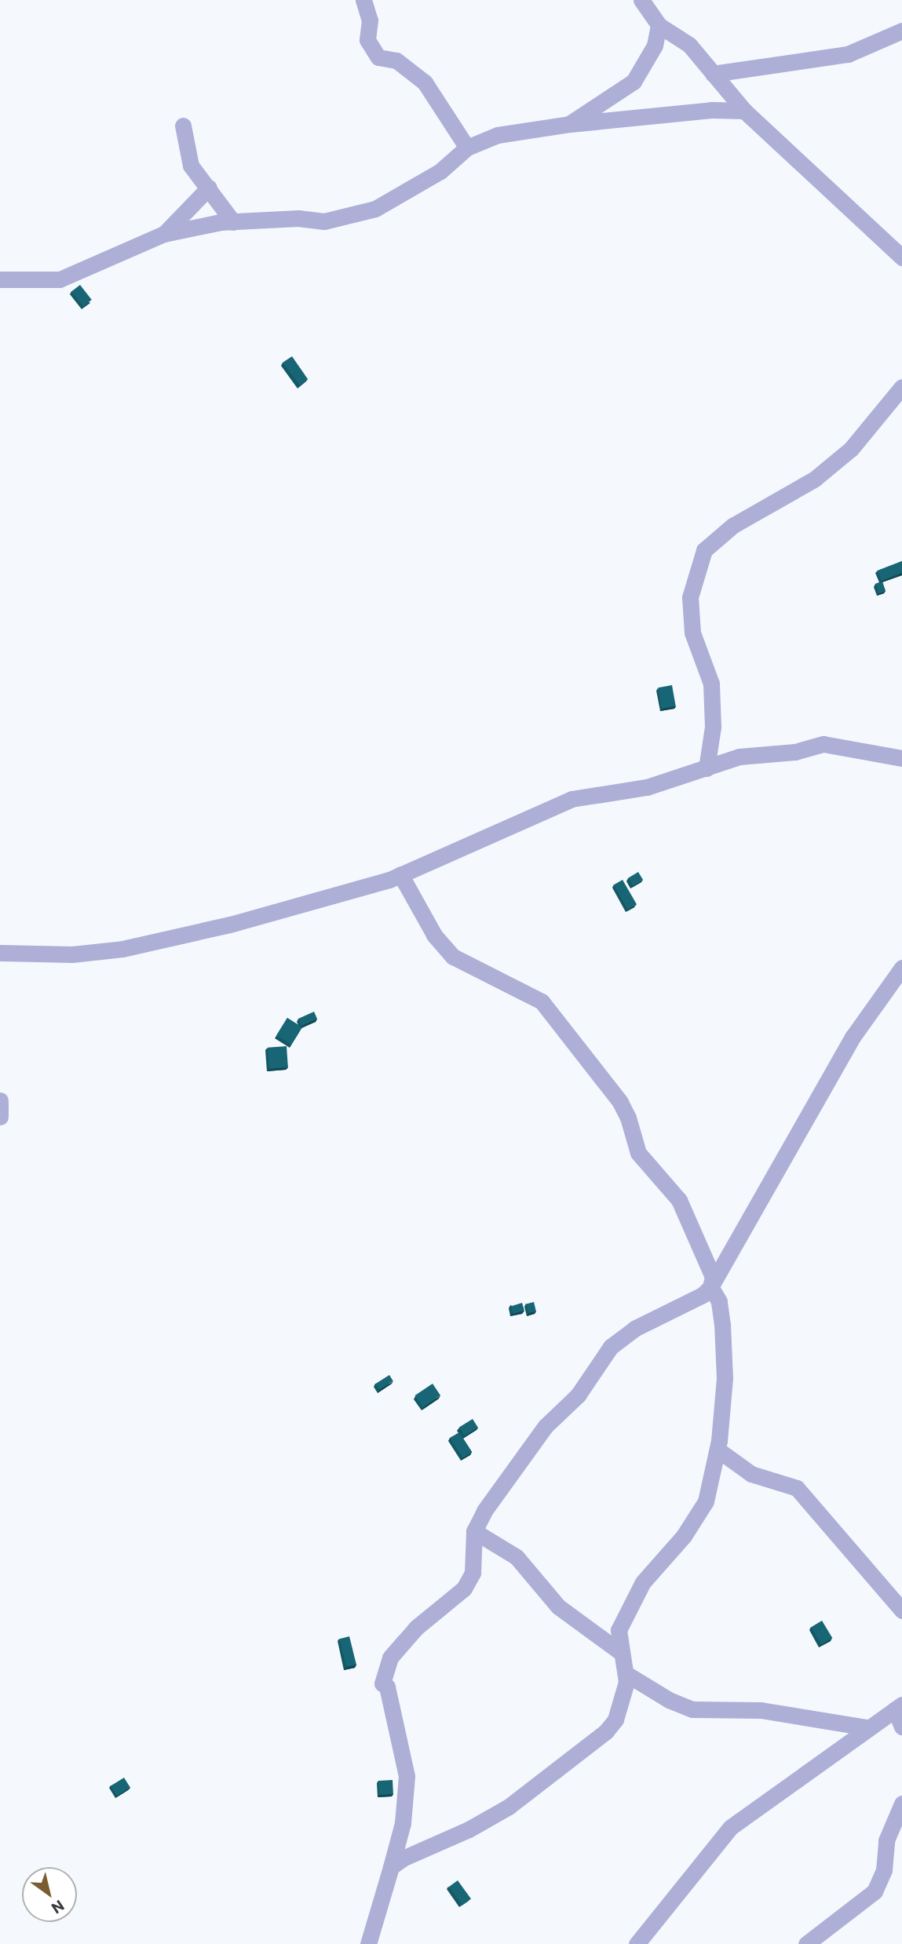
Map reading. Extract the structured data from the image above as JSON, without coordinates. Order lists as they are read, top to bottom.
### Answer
{
  "north": "bottom right"
}
